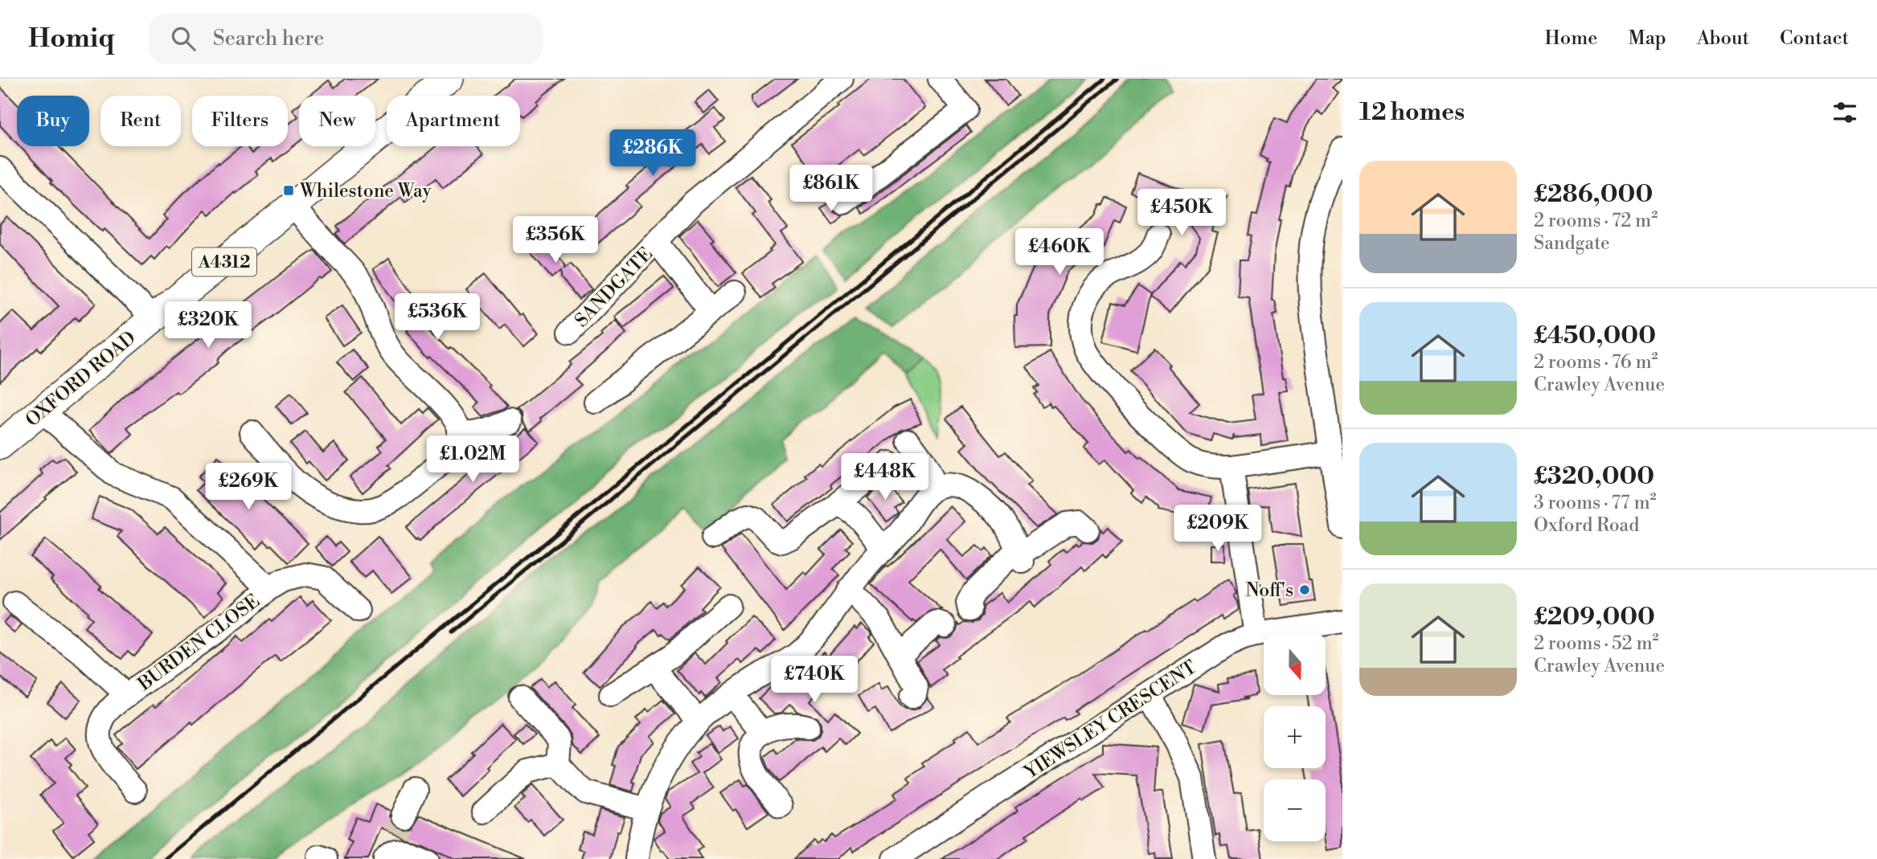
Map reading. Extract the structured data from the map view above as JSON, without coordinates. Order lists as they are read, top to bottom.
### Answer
{
  "streets": {
    "main road": ["A4312", "OXFORD ROAD"],
    "street": ["SANDGATE", "BURDEN CLOSE", "YIEWSLEY CRESCENT"]
  },
  "crossings": [
    ["OXFORD ROAD", "BURDEN CLOSE"]
  ],
  "places": {
    "transit": ["Whilestone Way"],
    "other": ["Noff's"]
  },
  "north": "bottom",
  "page": {
    "header": "Homiq",
    "search": "Search here",
    "nav": [
      "Home",
      "Map",
      "About",
      "Contact"
    ],
    "heading": "12 homes",
    "chip": [
      "Buy",
      "Rent",
      "Filters",
      "New",
      "Apartment"
    ],
    "price": [
      "£286K",
      "£861K",
      "£450K",
      "£356K",
      "£460K",
      "£536K",
      "£320K",
      "£1.02M",
      "£448K",
      "£269K",
      "£209K",
      "£740K"
    ],
    "list": [
      {
        "name": "£286,000",
        "note": "2 rooms · 72 m² · Sandgate"
      },
      {
        "name": "£450,000",
        "note": "2 rooms · 76 m² · Crawley Avenue"
      },
      {
        "name": "£320,000",
        "note": "3 rooms · 77 m² · Oxford Road"
      },
      {
        "name": "£209,000",
        "note": "2 rooms · 52 m² · Crawley Avenue"
      }
    ],
    "map_buttons": ["+", "−"]
  }
}
